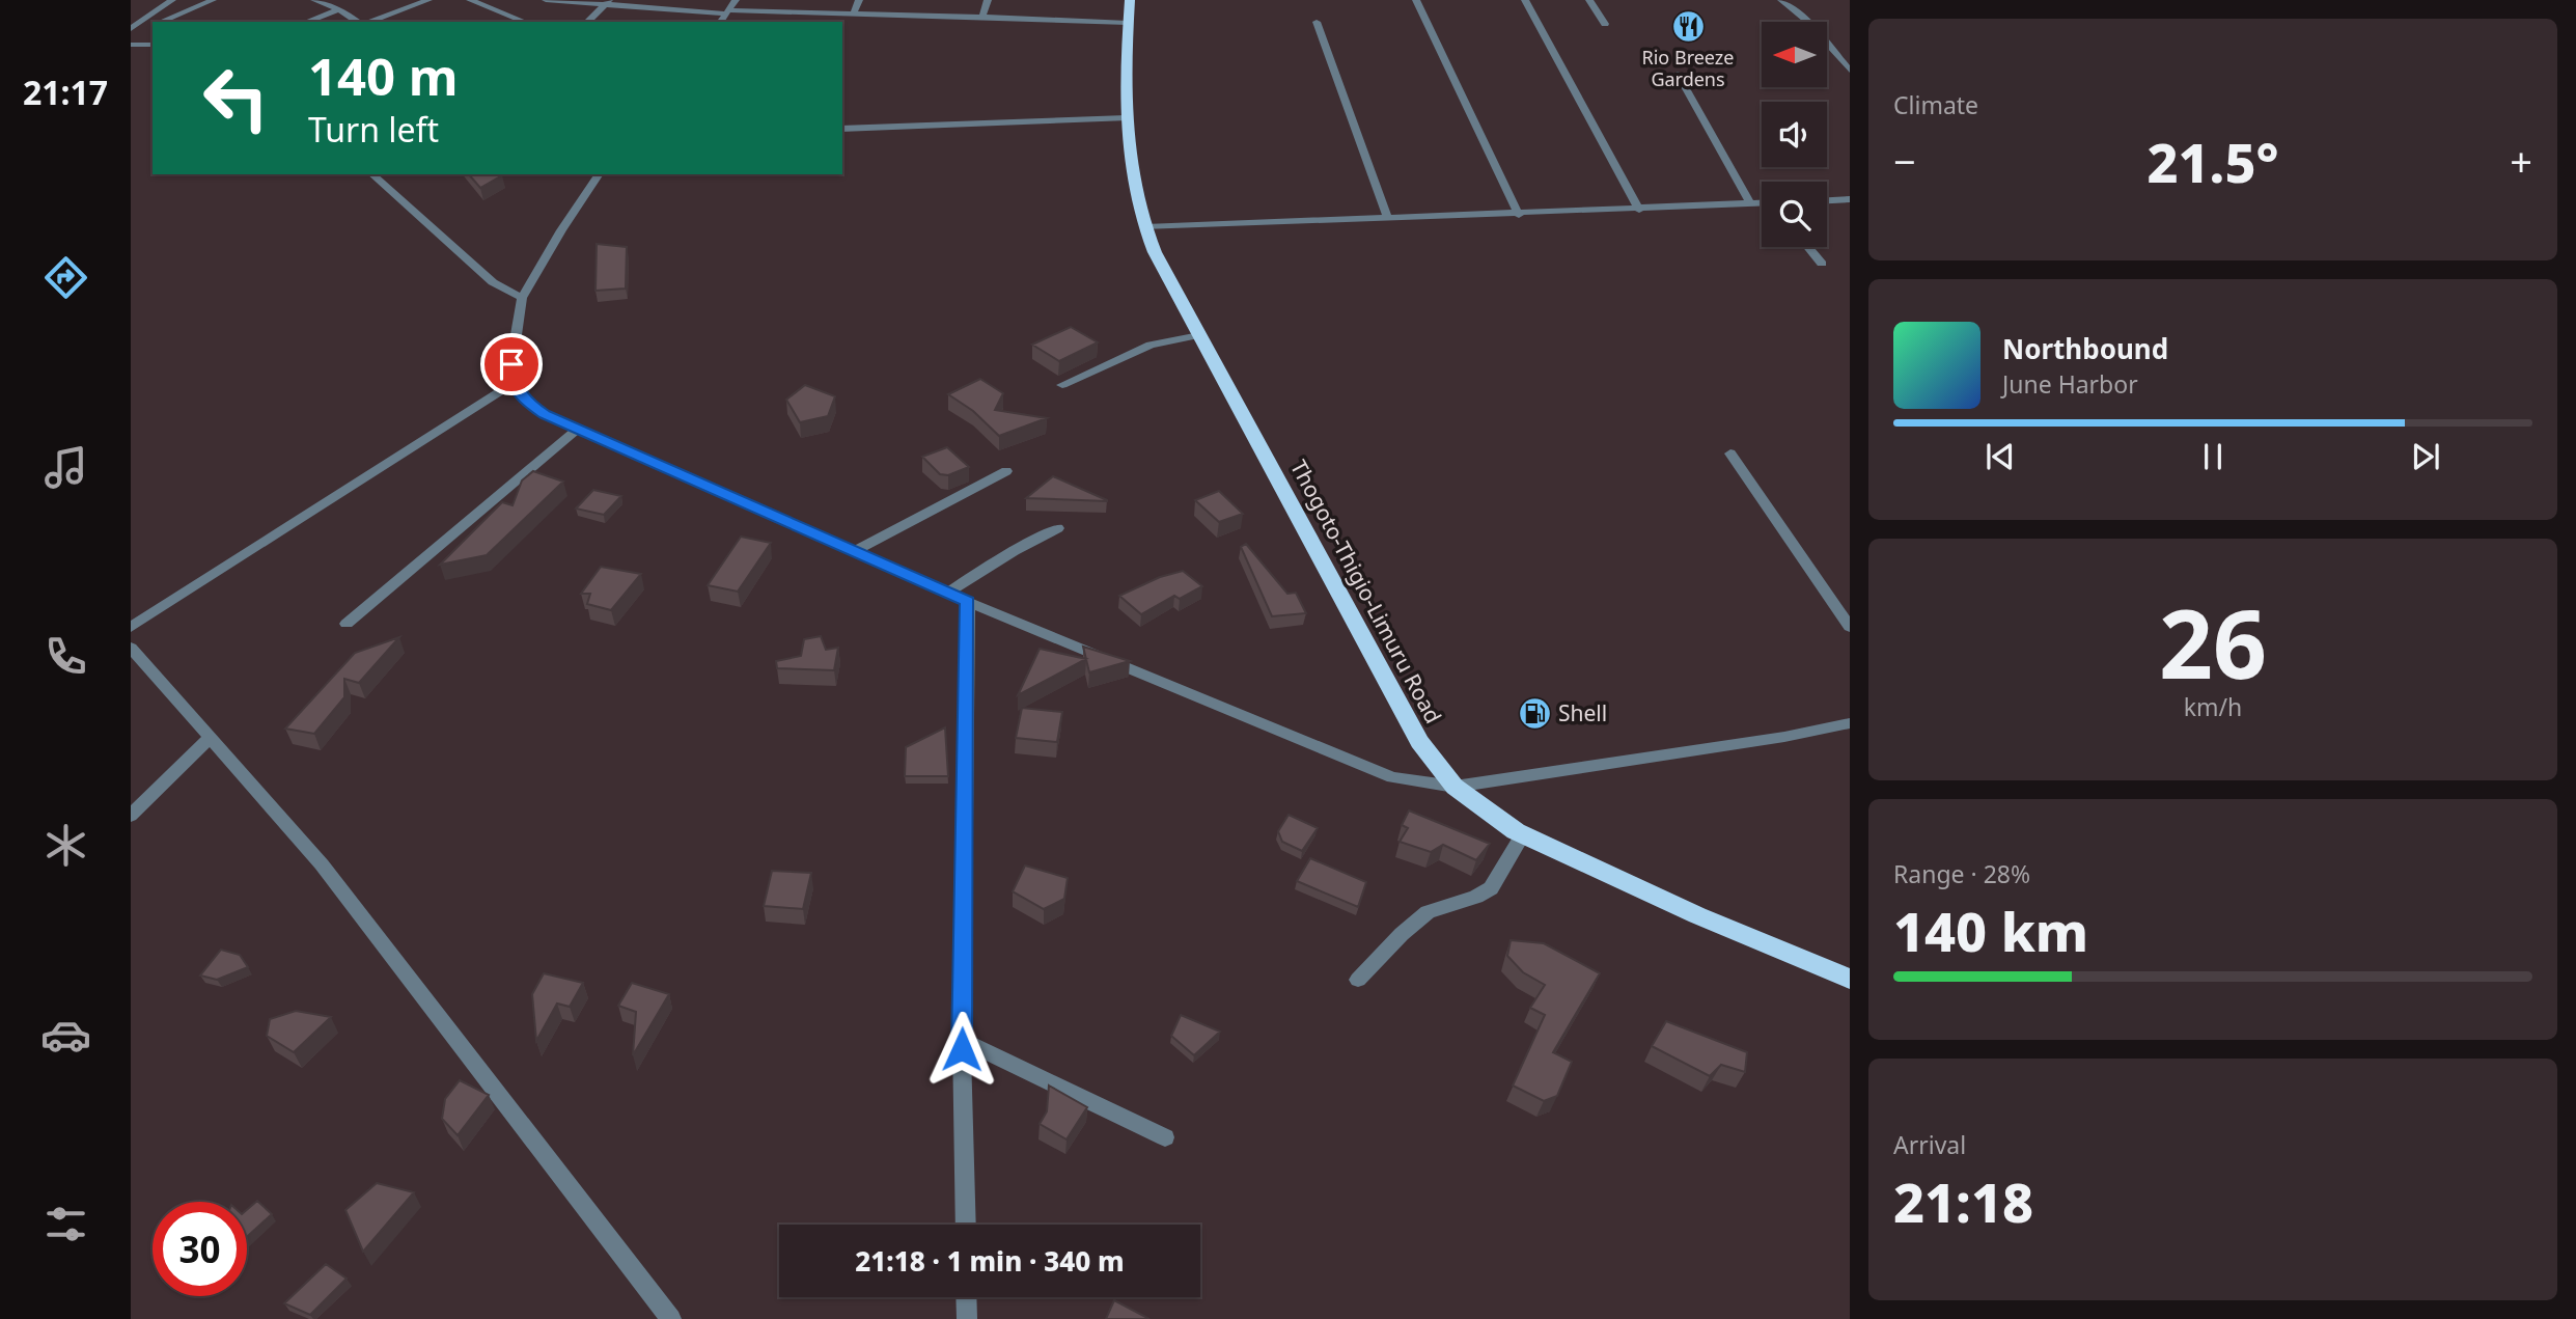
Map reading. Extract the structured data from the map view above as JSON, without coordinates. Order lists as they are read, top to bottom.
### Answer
{
  "streets": {
    "highway": ["Thogoto-Thigio-Limuru Road"]
  },
  "places": {
    "restaurant": ["Rio Breeze Gardens"],
    "fuel station": ["Shell"]
  },
  "north": "left",
  "page": {
    "tabs": "21:17",
    "tile": [
      "Climate",
      ["26", "km/h"],
      ["Range · 28%", "140 km"],
      ["Arrival", "21:18"]
    ],
    "turn": ["140 m", "Turn left"],
    "heat": ["−", "21.5°", "+"],
    "song": ["Northbound", "June Harbor"],
    "limit": "30",
    "trip": "21:18 · 1 min · 340 m"
  }
}
